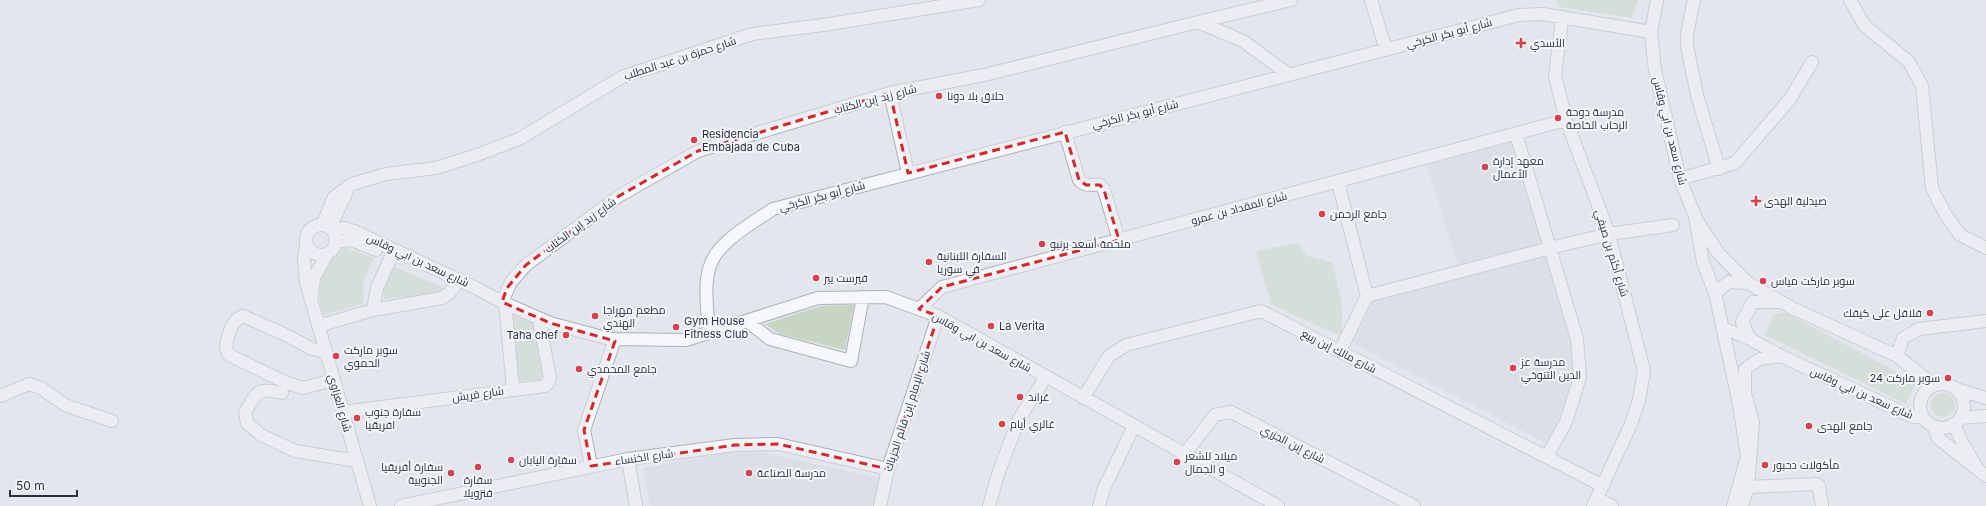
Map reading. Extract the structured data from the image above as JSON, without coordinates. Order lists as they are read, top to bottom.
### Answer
{
  "streets": {
    "street": [
      "شارع أبو بكر الكرخي",
      "شارع حمزة بن عبد المطلب",
      "شارع زيد إبن الكتاب",
      "شارع سعد بن ابي وقاس",
      "شارع المقداد بن عمرو",
      "شارع أكثم بن صيفي",
      "شارع مالك إبن ربيع",
      "شارع قريش",
      "شارع الغزاوي",
      "شارع الإمام إبن قائم الجزياك",
      "شارع إبن الجزري",
      "شارع الخنساء"
    ]
  },
  "crossings": [
    ["شارع أبو بكر الكرخي", "شارع سعد بن ابي وقاس"],
    ["شارع أبو بكر الكرخي", "شارع أكثم بن صيفي"],
    ["شارع حمزة بن عبد المطلب", "شارع سعد بن ابي وقاس"],
    ["شارع حمزة بن عبد المطلب", "شارع الغزاوي"],
    ["شارع زيد إبن الكتاب", "شارع سعد بن ابي وقاس"],
    ["شارع سعد بن ابي وقاس", "شارع المقداد بن عمرو"],
    ["شارع سعد بن ابي وقاس", "شارع مالك إبن ربيع"],
    ["شارع سعد بن ابي وقاس", "شارع قريش"],
    ["شارع سعد بن ابي وقاس", "شارع الغزاوي"],
    ["شارع سعد بن ابي وقاس", "شارع الإمام إبن قائم الجزياك"],
    ["شارع سعد بن ابي وقاس", "شارع إبن الجزري"],
    ["شارع المقداد بن عمرو", "شارع أكثم بن صيفي"],
    ["شارع أكثم بن صيفي", "شارع مالك إبن ربيع"],
    ["شارع قريش", "شارع الغزاوي"],
    ["شارع الإمام إبن قائم الجزياك", "شارع الخنساء"]
  ],
  "places": {
    "health": ["الأسدي", "صيدلية الهدى"],
    "other": [
      "حلاق بلا دونا",
      "مدرسة دوحة الرحاب الخاصة",
      "Residencia Embajada de Cuba",
      "معهد إدارة الأعمال",
      "جامع الرحمن",
      "ملحمة أسعد برنبو",
      "السفارة اللبنانية في سوريا",
      "فيرست يير",
      "سوبر ماركت مياس",
      "فلافل على كيفك",
      "مطعم مهراجا الهندي",
      "La Verita",
      "Gym House Fitness Club",
      "Taha chef",
      "سوبر ماركت الحموي",
      "مدرسة عز الدين التنوخي",
      "جامع المحمدي",
      "سوبر ماركت 24",
      "غراند",
      "سفارة جنوب افريقيا",
      "غالري أيام",
      "جامع الهدى",
      "سفارة اليابان",
      "ميلاد للشعر و الجمال",
      "مأكولات دحبور",
      "سفارة فنزويلا",
      "سفارة أفريقيا الجنوبية",
      "مدرسة الصناعة"
    ]
  },
  "scale_bar": "50 m"
}
